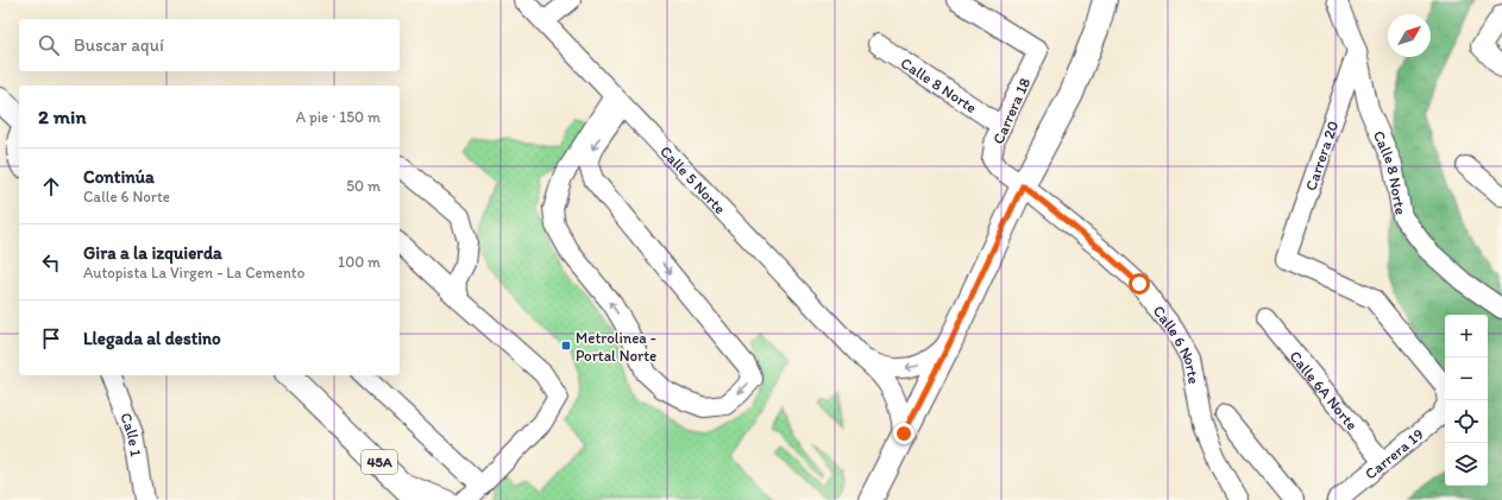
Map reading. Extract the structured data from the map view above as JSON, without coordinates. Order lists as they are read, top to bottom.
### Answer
{
  "streets": {
    "main road": ["45A"],
    "street": [
      "Calle 8 Norte",
      "Carrera 18",
      "Carrera 20",
      "Calle 5 Norte",
      "Calle 6 Norte",
      "Calle 6A Norte",
      "Calle 1",
      "Carrera 19"
    ]
  },
  "crossings": [
    ["Calle 8 Norte", "Carrera 18"],
    ["Calle 8 Norte", "Carrera 20"],
    ["Carrera 18", "Calle 6 Norte"],
    ["Calle 6A Norte", "Carrera 19"]
  ],
  "places": {
    "transit": ["Metrolinea - Portal Norte"]
  },
  "north": "top right",
  "page": {
    "search": "Buscar aquí",
    "heading": ["2 min", "A pie · 150 m"],
    "list": [
      ["Continúa", "Calle 6 Norte", "50 m"],
      ["Gira a la izquierda", "Autopista La Virgen - La Cemento", "100 m"],
      "Llegada al destino"
    ],
    "map_buttons": ["+", "−"]
  }
}
